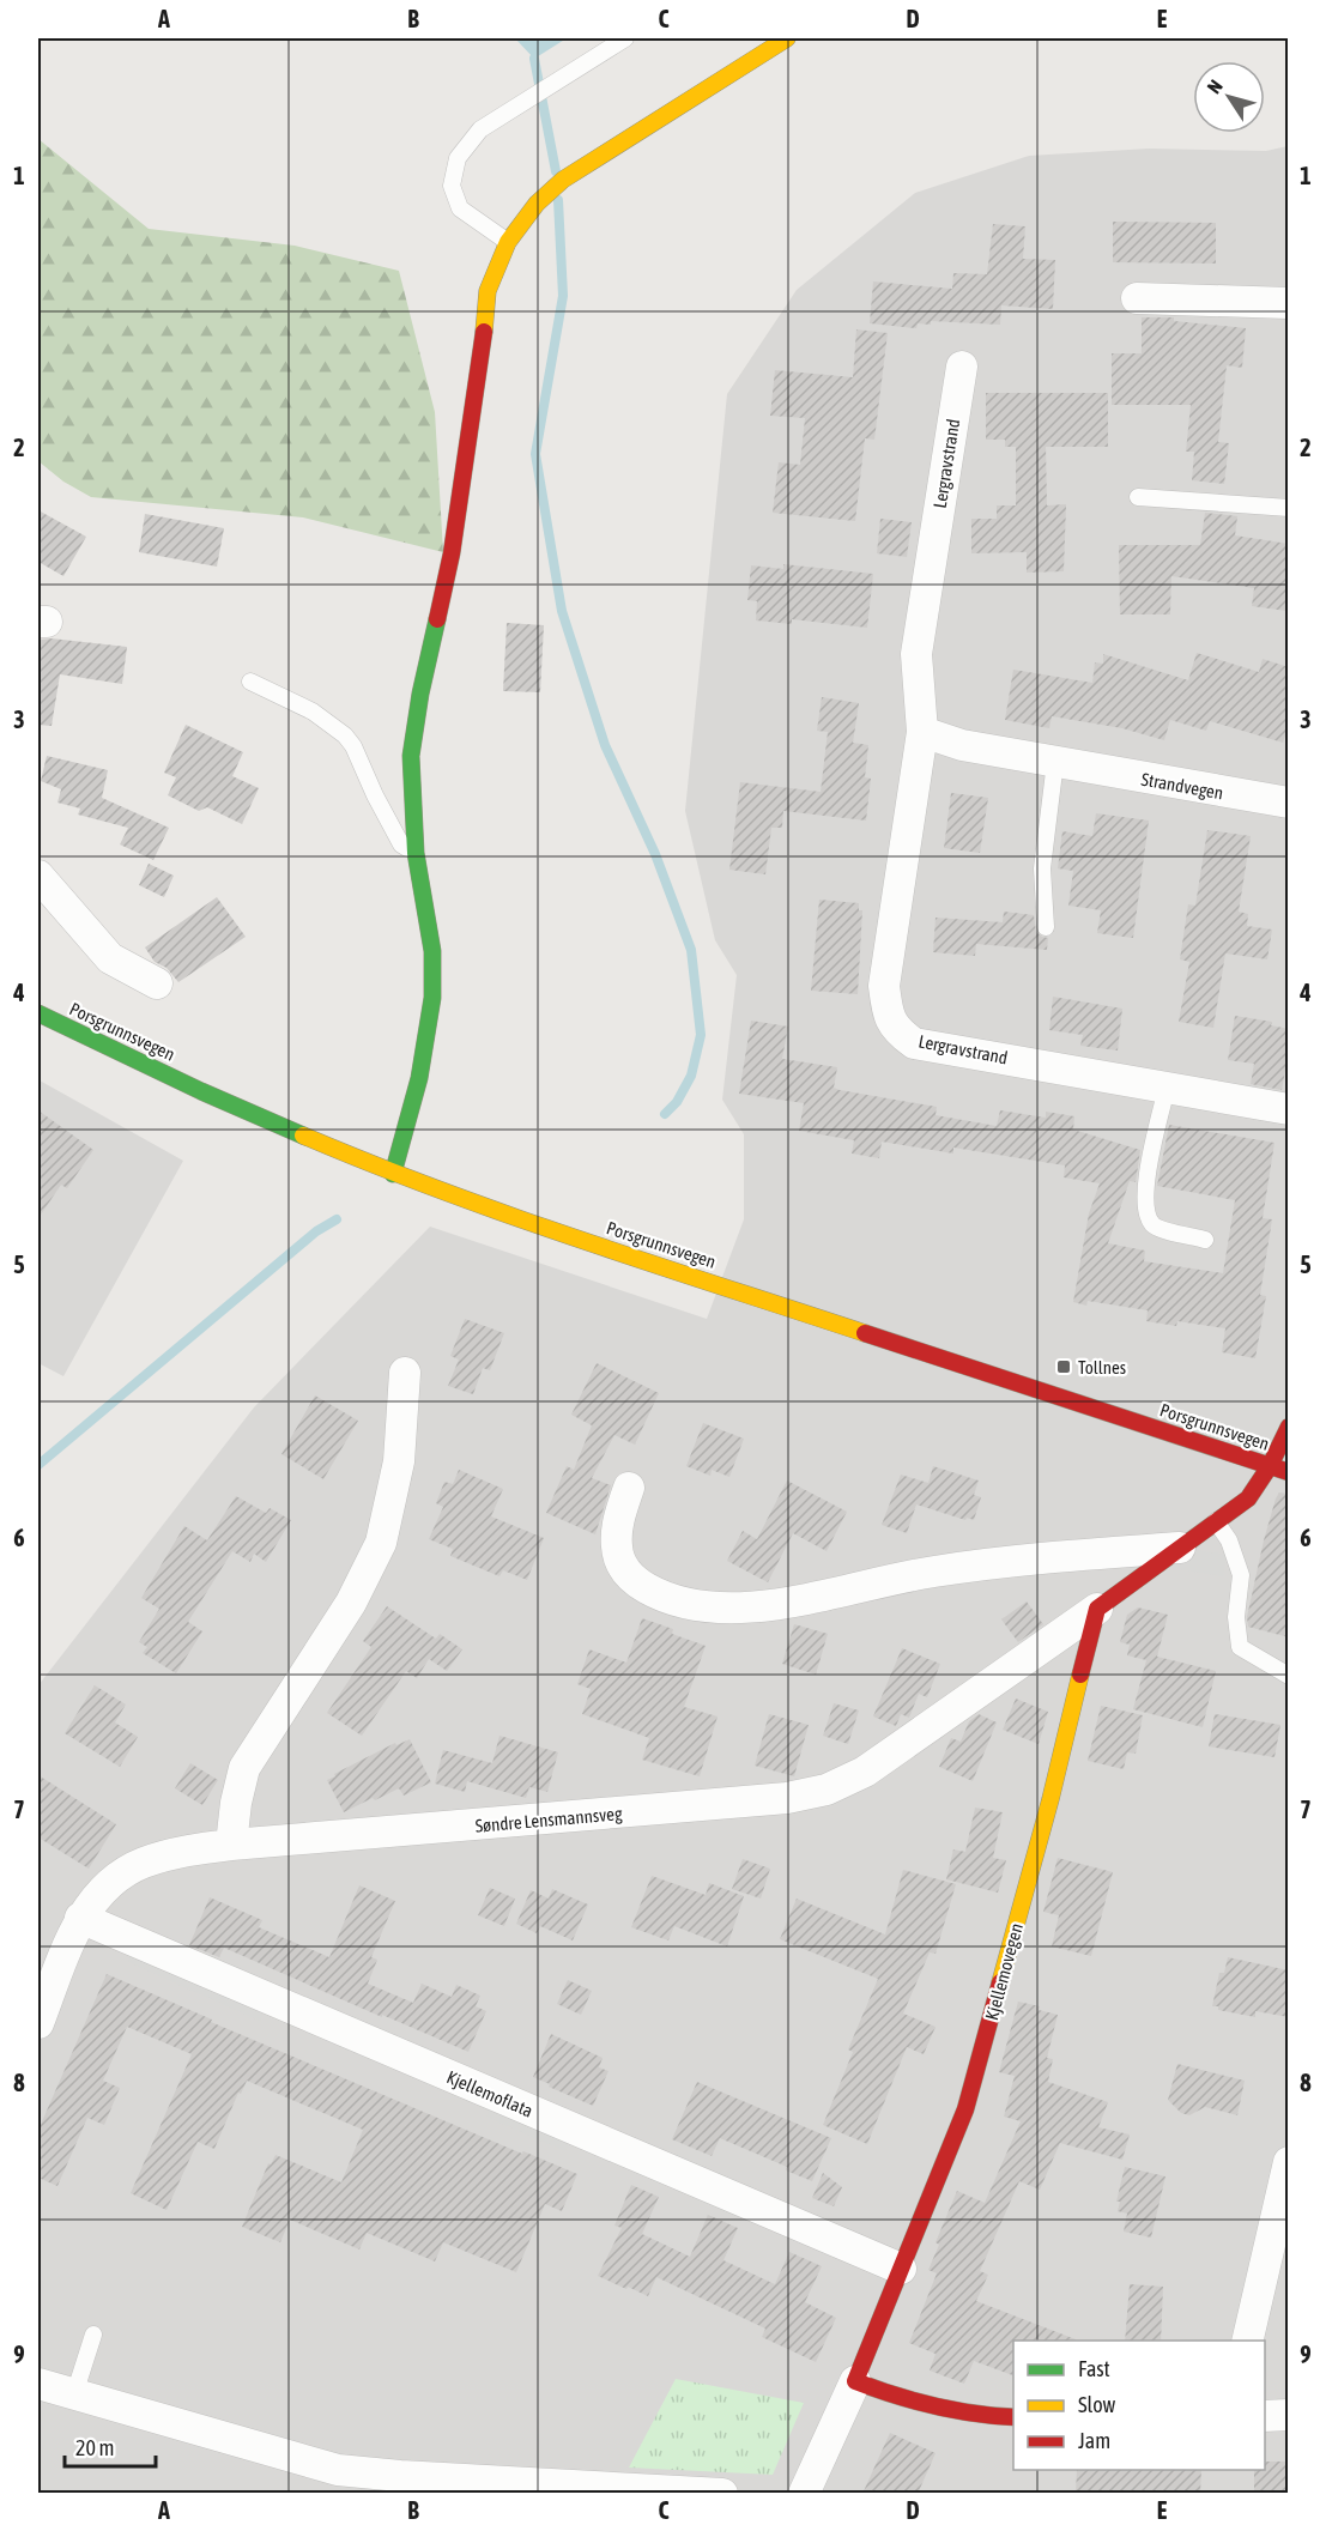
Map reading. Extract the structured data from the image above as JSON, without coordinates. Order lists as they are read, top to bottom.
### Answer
{
  "streets": {
    "main road": ["Porsgrunnsvegen", "Kjellemovegen"],
    "street": [
      "Lergravstrand",
      "Strandvegen",
      "Søndre Lensmannsveg",
      "Kjellemoflata"
    ]
  },
  "crossings": [
    ["Søndre Lensmannsveg", "Kjellemovegen"],
    ["Søndre Lensmannsveg", "Kjellemoflata"],
    ["Kjellemovegen", "Kjellemoflata"]
  ],
  "places": {
    "transit": ["Tollnes"]
  },
  "legend": ["Fast", "Slow", "Jam"],
  "scale_bar": "20 m",
  "north": "top left",
  "grid": {
    "columns": [
      "A",
      "B",
      "C",
      "D",
      "E"
    ],
    "rows": [
      "1",
      "2",
      "3",
      "4",
      "5",
      "6",
      "7",
      "8",
      "9"
    ]
  }
}
